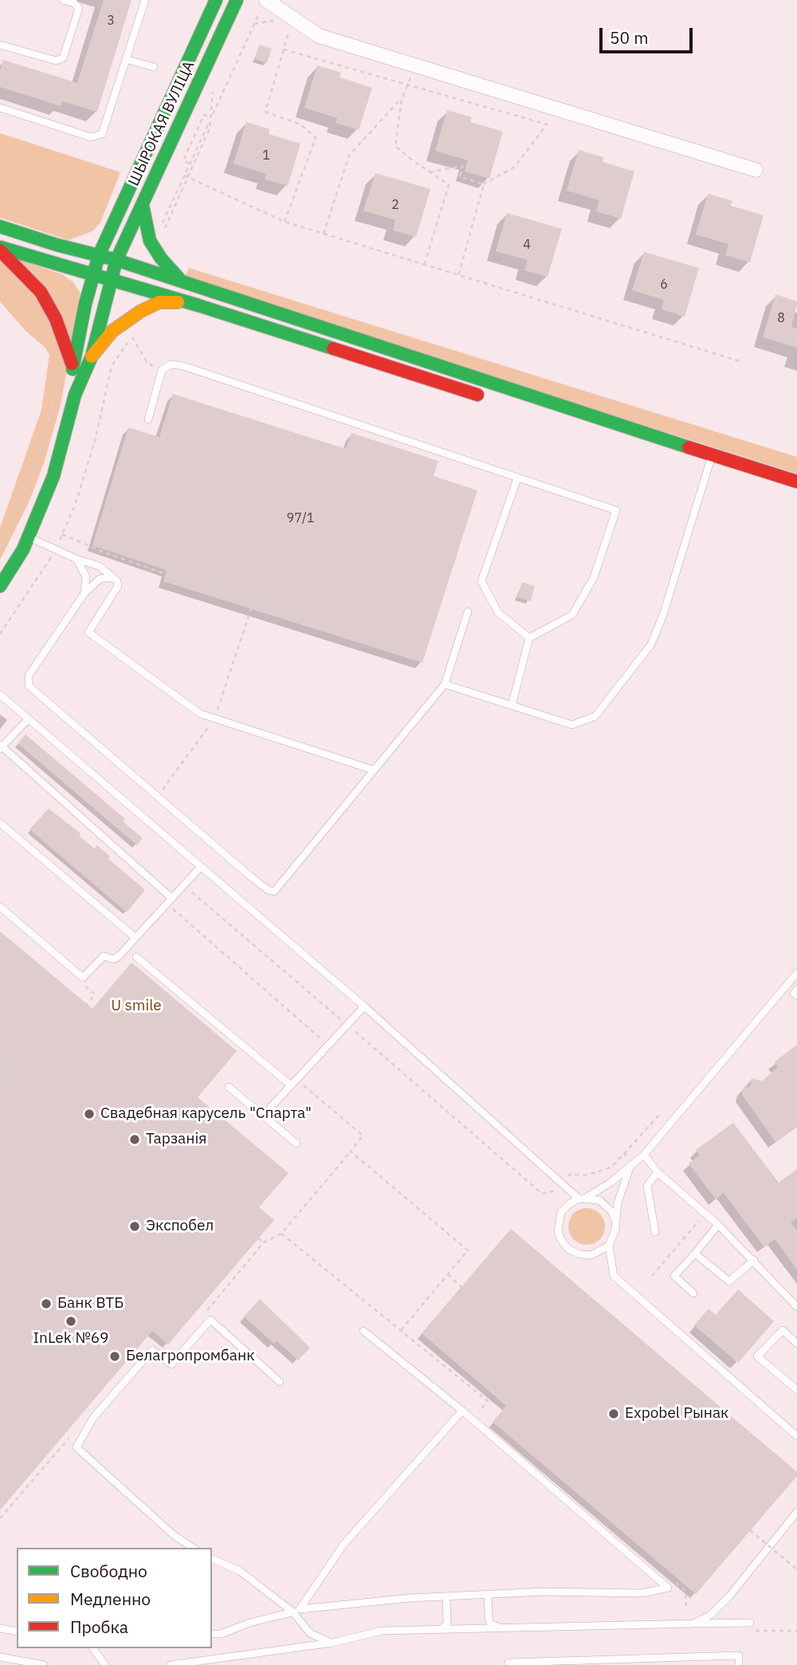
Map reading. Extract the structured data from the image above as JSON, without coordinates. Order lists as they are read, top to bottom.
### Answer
{
  "streets": {
    "main road": ["ШЫРОКАЯ ВУЛІЦА"]
  },
  "parks": ["U smile"],
  "places": [
    "Свадебная карусель \"Спарта\"",
    "Тарзанія",
    "Экспобел",
    "Банк ВТБ",
    "InLek №69",
    "Белагропромбанк",
    "Expobel Рынак"
  ],
  "house_numbers": [
    "3",
    "1",
    "2",
    "4",
    "6",
    "8",
    "97/1"
  ],
  "legend": ["Свободно", "Медленно", "Пробка"],
  "scale_bar": "50 m"
}
